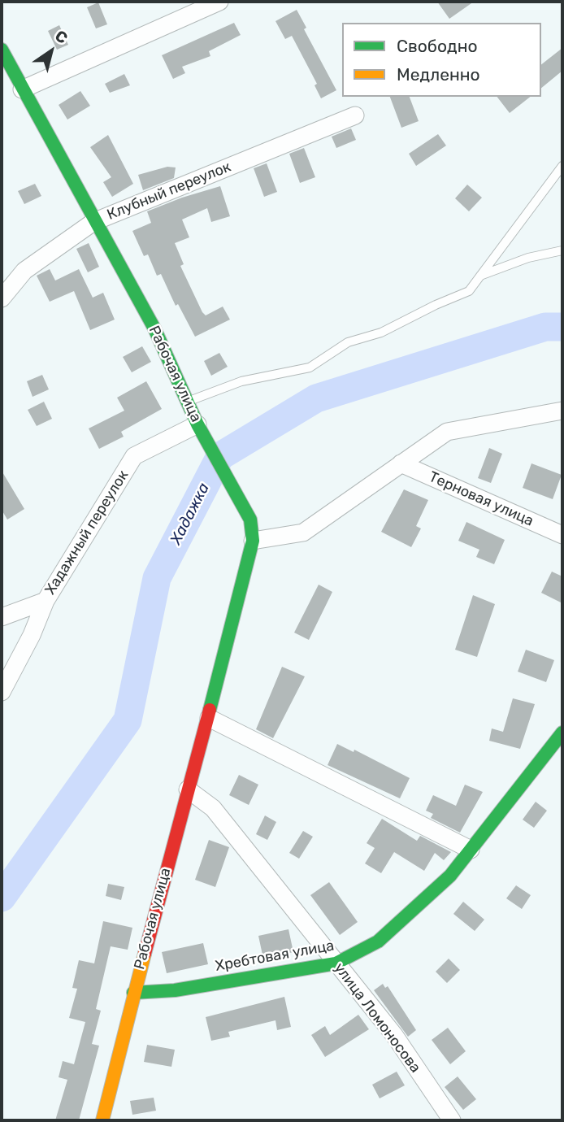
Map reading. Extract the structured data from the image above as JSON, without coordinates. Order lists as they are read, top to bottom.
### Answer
{
  "streets": {
    "street": [
      "Клубный переулок",
      "Рабочая улица",
      "Терновая улица",
      "Хадажный переулок",
      "Хребтовая улица",
      "улица Ломоносова"
    ]
  },
  "crossings": [
    ["Клубный переулок", "Рабочая улица"],
    ["Рабочая улица", "Хадажный переулок"],
    ["Рабочая улица", "Хребтовая улица"],
    ["Рабочая улица", "улица Ломоносова"],
    ["Хребтовая улица", "улица Ломоносова"]
  ],
  "water": ["Хадажка"],
  "legend": ["Свободно", "Медленно"],
  "north": "top right"
}
